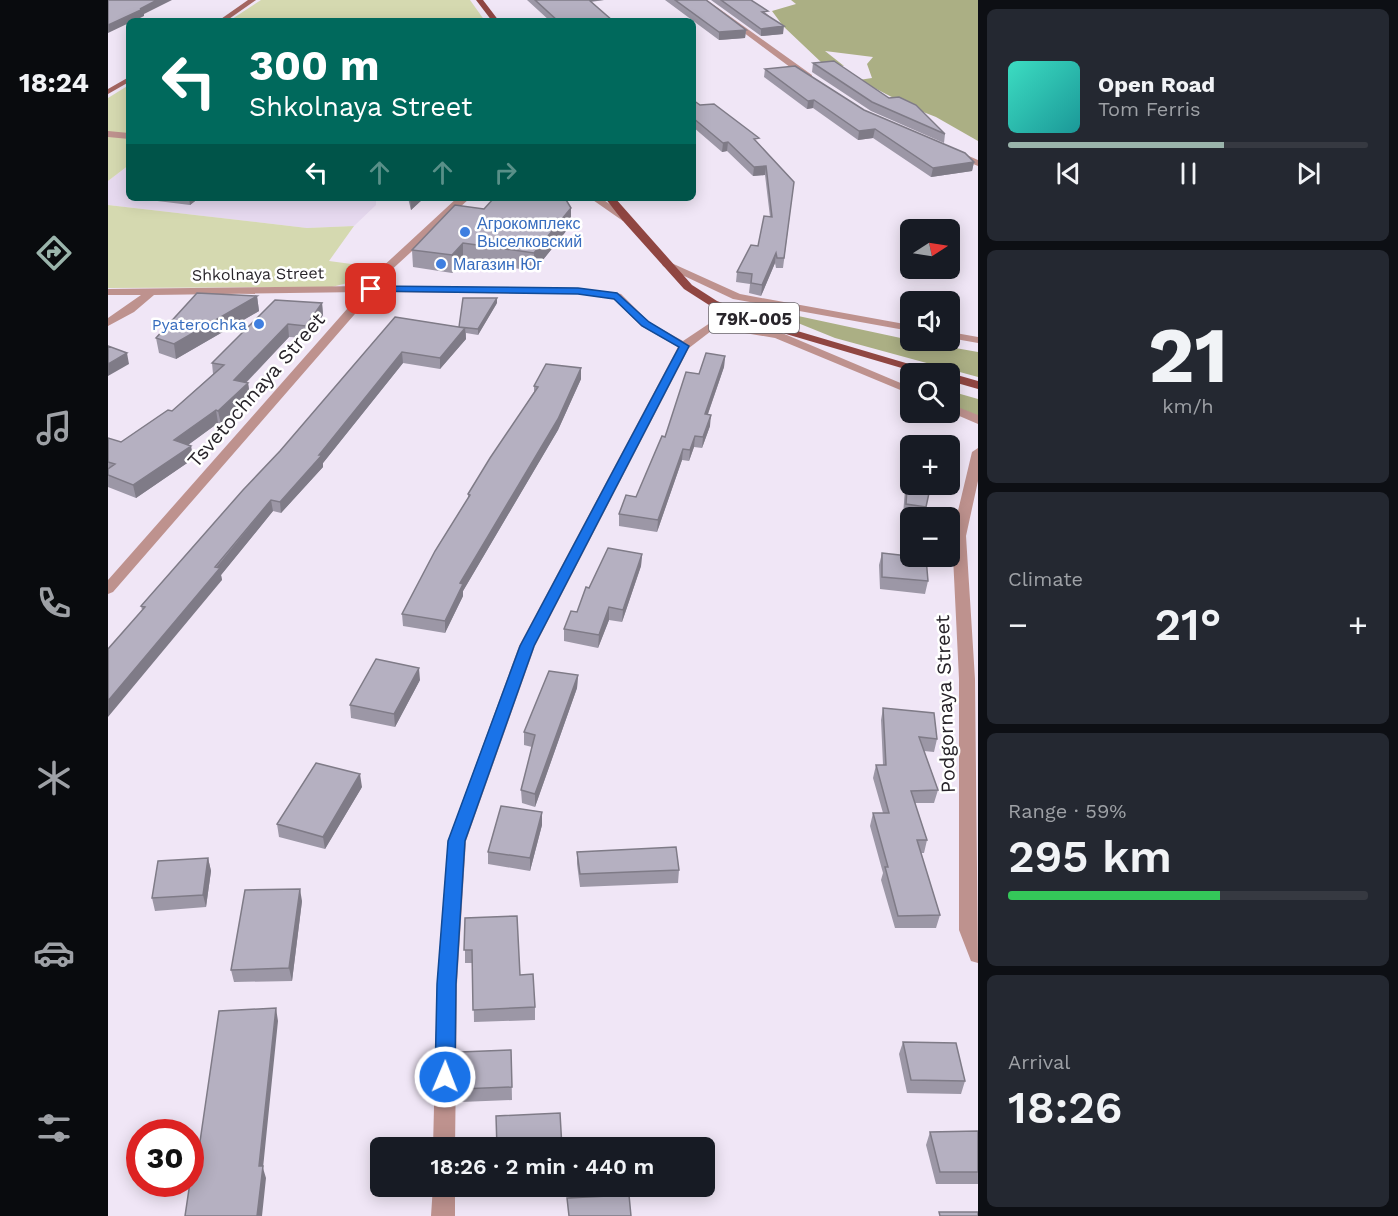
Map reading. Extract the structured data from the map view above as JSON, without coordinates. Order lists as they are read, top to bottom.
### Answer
{
  "streets": {
    "main road": ["79К-005"],
    "street": ["Shkolnaya Street", "Tsvetochnaya Street", "Podgornaya Street"]
  },
  "crossings": [
    ["Shkolnaya Street", "Tsvetochnaya Street"]
  ],
  "places": ["Агрокомплекс Выселковский", "Магазин Юг", "Pyaterochka"],
  "north": "right",
  "page": {
    "tabs": "18:24",
    "turn": ["300 m", "Shkolnaya Street"],
    "song": ["Open Road", "Tom Ferris"],
    "map_buttons": ["+", "−"],
    "tile": [
      ["21", "km/h"],
      "Climate",
      ["Range · 59%", "295 km"],
      ["Arrival", "18:26"]
    ],
    "heat": ["−", "21°", "+"],
    "limit": "30",
    "trip": "18:26 · 2 min · 440 m"
  }
}
